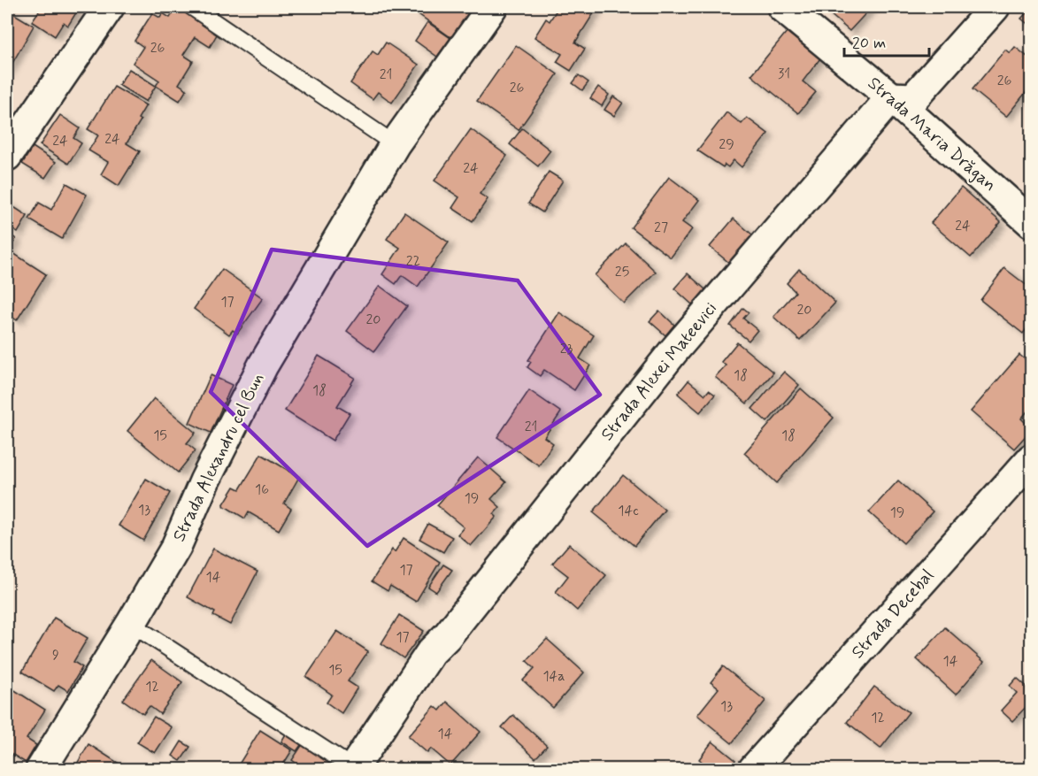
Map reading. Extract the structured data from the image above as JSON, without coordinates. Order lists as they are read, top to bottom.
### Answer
{
  "streets": {
    "street": [
      "Strada Maria Drăgan",
      "Strada Alexei Mateevici",
      "Strada Alexandru cel Bun",
      "Strada Decebal"
    ]
  },
  "crossings": [
    ["Strada Maria Drăgan", "Strada Alexei Mateevici"]
  ],
  "house_numbers": [
    "26",
    "31",
    "21",
    "26",
    "26",
    "24",
    "24",
    "29",
    "24",
    "24",
    "27",
    "22",
    "25",
    "17",
    "20",
    "20",
    "23",
    "18",
    "18",
    "21",
    "15",
    "18",
    "16",
    "19",
    "13",
    "14c",
    "19",
    "17",
    "14",
    "17",
    "9",
    "14",
    "15",
    "14a",
    "12",
    "13",
    "12",
    "14"
  ],
  "scale_bar": "20 m"
}
